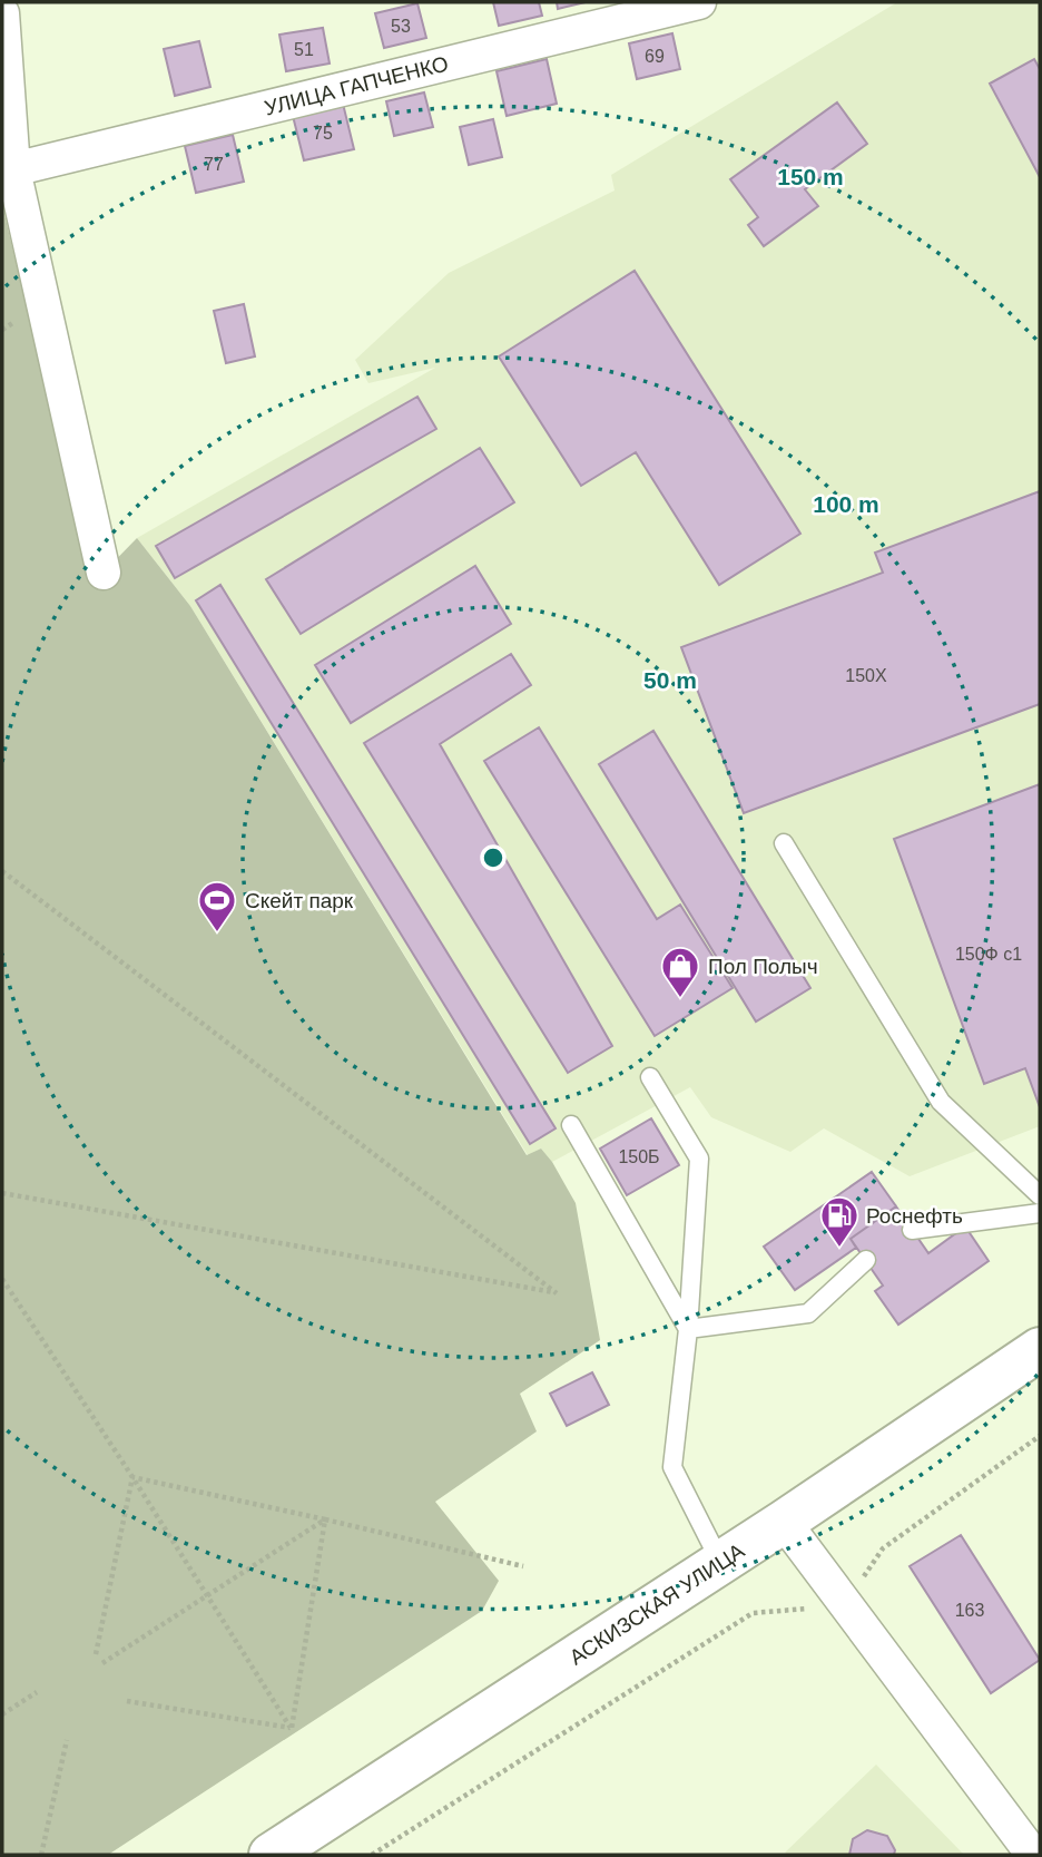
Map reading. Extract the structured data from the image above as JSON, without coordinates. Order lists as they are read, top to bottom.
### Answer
{
  "streets": {
    "main road": ["АСКИЗСКАЯ УЛИЦА"],
    "street": ["УЛИЦА ГАПЧЕНКО"]
  },
  "places": {
    "sports": ["Скейт парк"],
    "shop": ["Пол Полыч"],
    "fuel station": ["Роснефть"]
  },
  "house_numbers": [
    "53",
    "51",
    "69",
    "75",
    "77",
    "150Х",
    "150Ф с1",
    "150Б",
    "163"
  ],
  "rings": ["150 m", "100 m", "50 m"]
}
